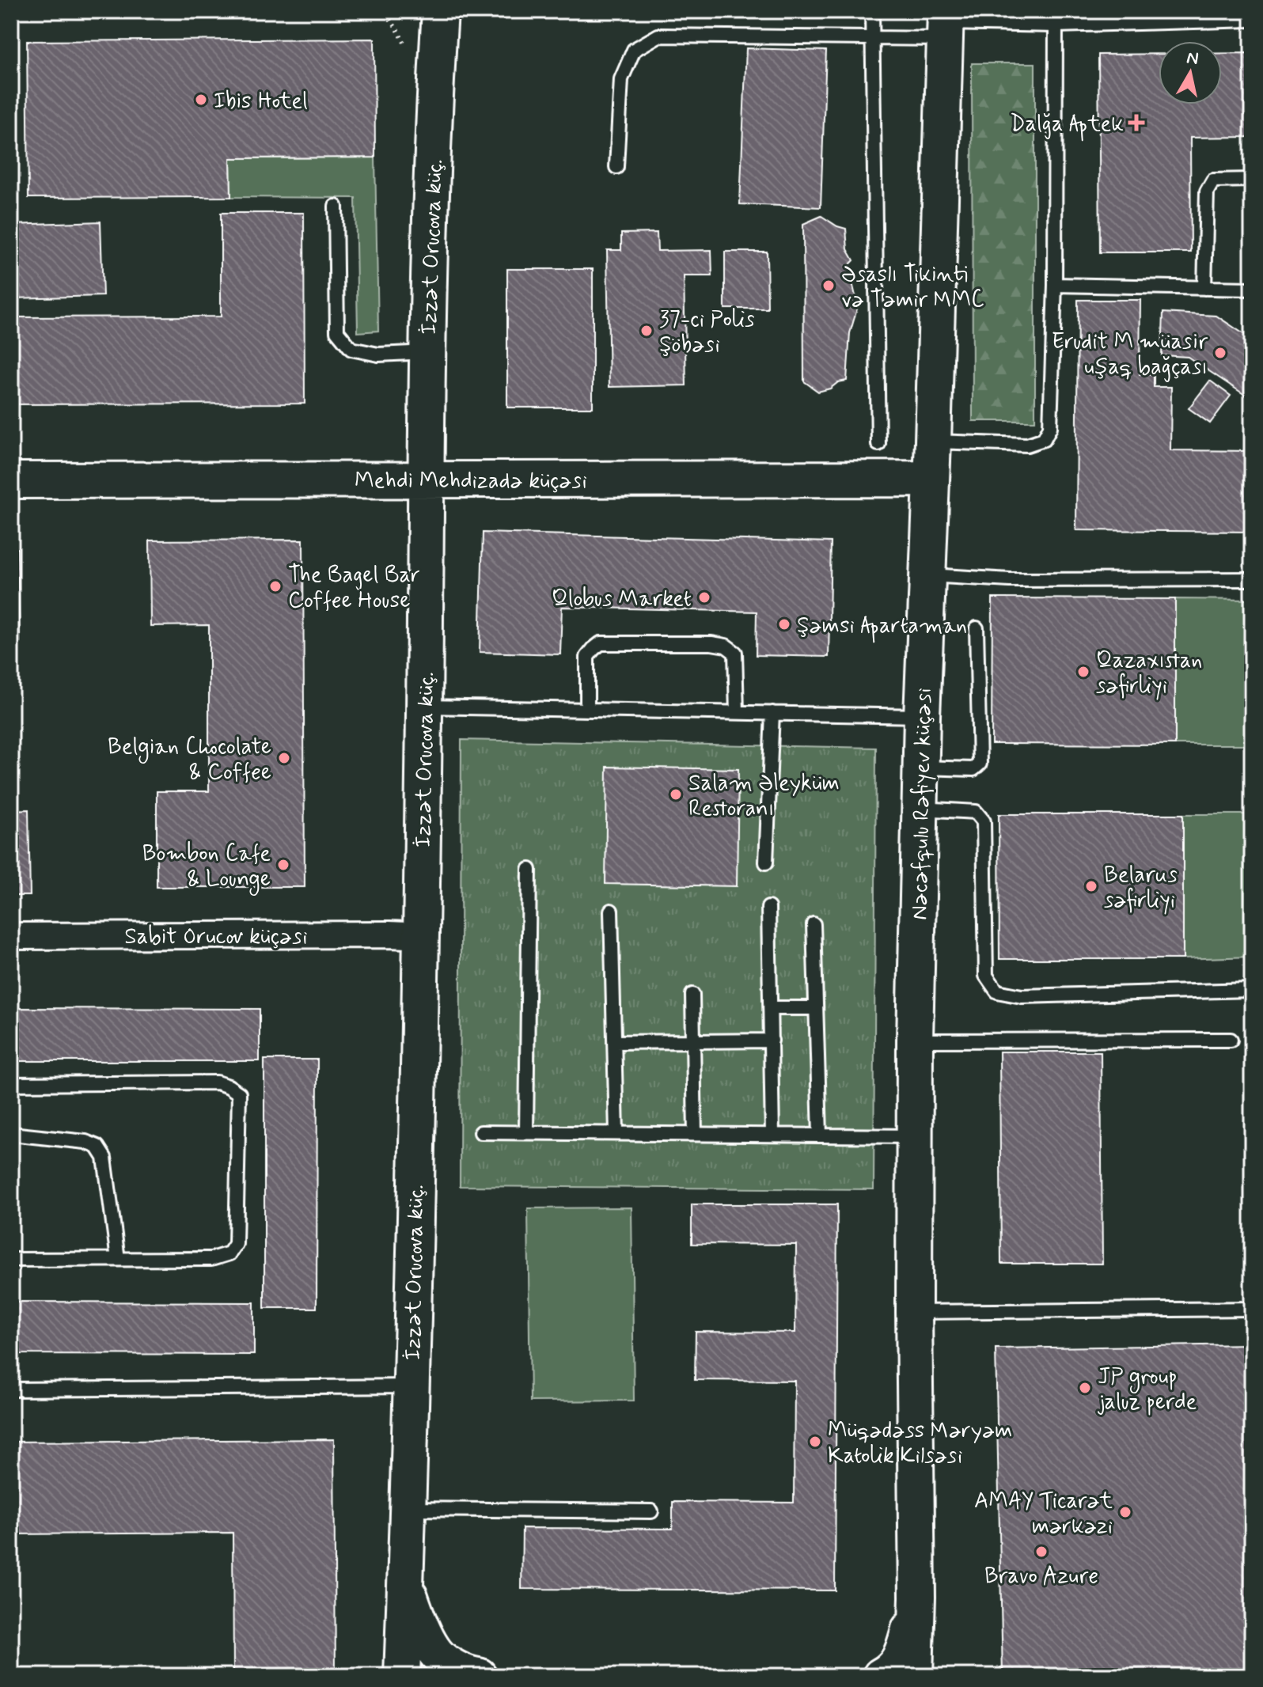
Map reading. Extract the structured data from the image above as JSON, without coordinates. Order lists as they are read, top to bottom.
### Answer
{
  "streets": {
    "main road": ["İzzət Orucova küç.", "Mehdi Mehdizadə küçəsi", "Nəcəfqulu Rəfiyev küçəsi"],
    "street": ["Sabit Orucov küçəsi"]
  },
  "crossings": [
    ["İzzət Orucova küç.", "Mehdi Mehdizadə küçəsi"],
    ["İzzət Orucova küç.", "Sabit Orucov küçəsi"],
    ["Mehdi Mehdizadə küçəsi", "Nəcəfqulu Rəfiyev küçəsi"]
  ],
  "places": {
    "other": [
      "Ibis Hotel",
      "Əsaslı Tikinti və Təmir MMC",
      "37-ci Polis Şöbəsi",
      "Erudit M müasir uşaq bağçası",
      "The Bagel Bar Coffee House",
      "Qlobus Market",
      "Şəmsi Apartaman",
      "Qazaxıstan səfirliyi",
      "Belgian Chocolate & Coffee",
      "Salam Əleyküm Restoranı",
      "Bombon Cafe & Lounge",
      "Belarus səfirliyi",
      "JP group jaluz perde",
      "Müqədəss Məryəm Katolik Kilsəsi",
      "AMAY Ticarət mərkəzi",
      "Bravo Azure"
    ],
    "health": ["Dalğa Aptek"]
  },
  "north": "top"
}
